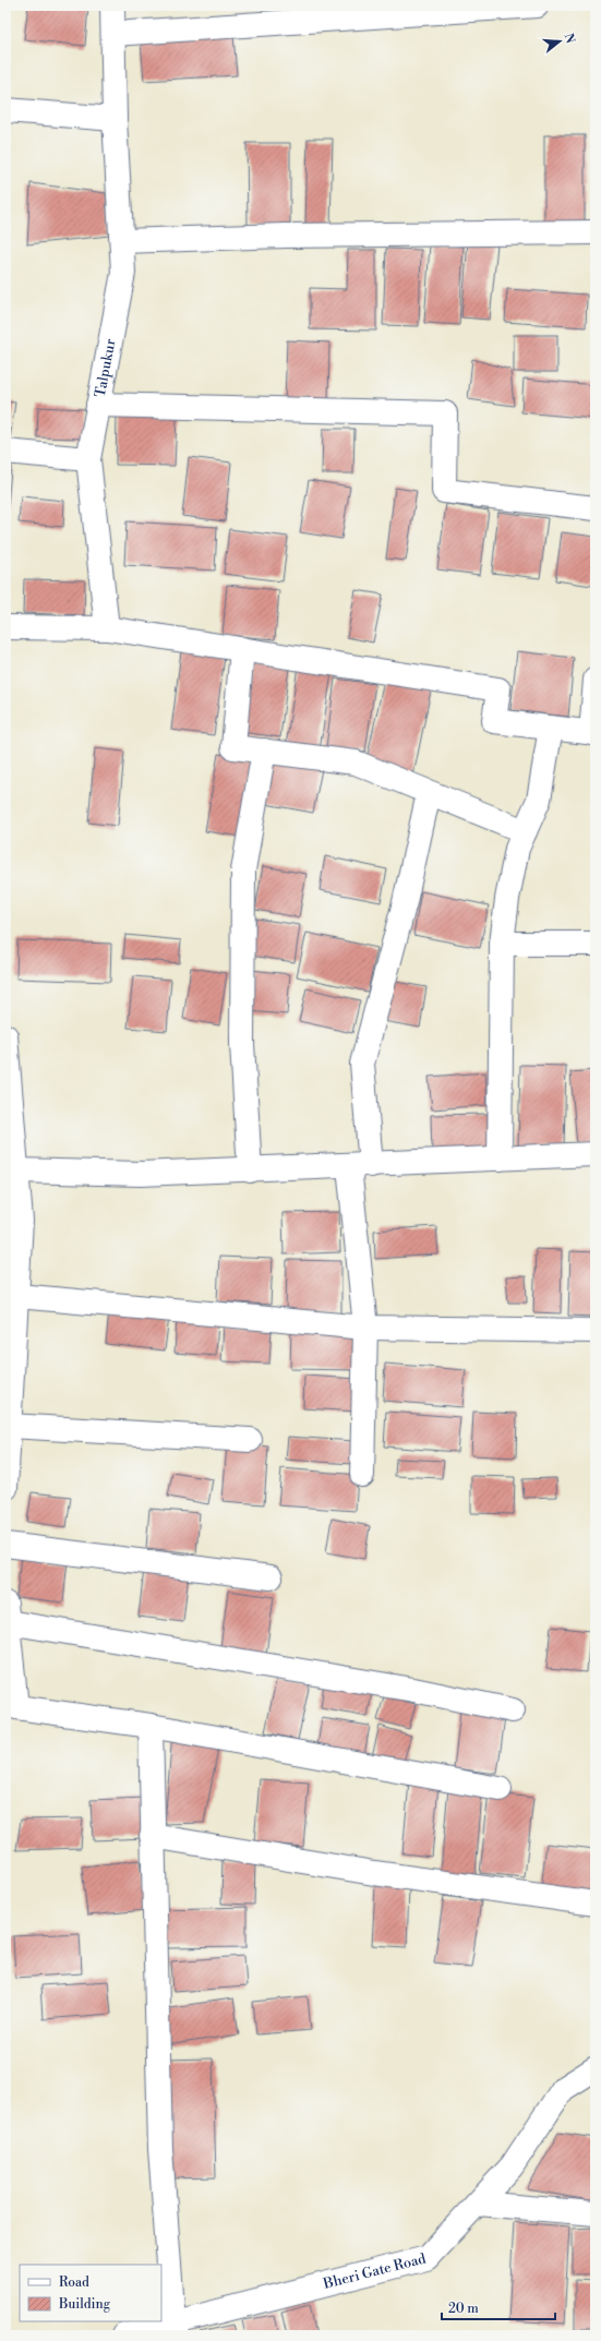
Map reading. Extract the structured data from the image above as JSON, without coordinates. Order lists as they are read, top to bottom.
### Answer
{
  "streets": {
    "street": ["Talpukur", "Bheri Gate Road"]
  },
  "legend": ["Road", "Building"],
  "scale_bar": "20 m",
  "north": "right"
}
